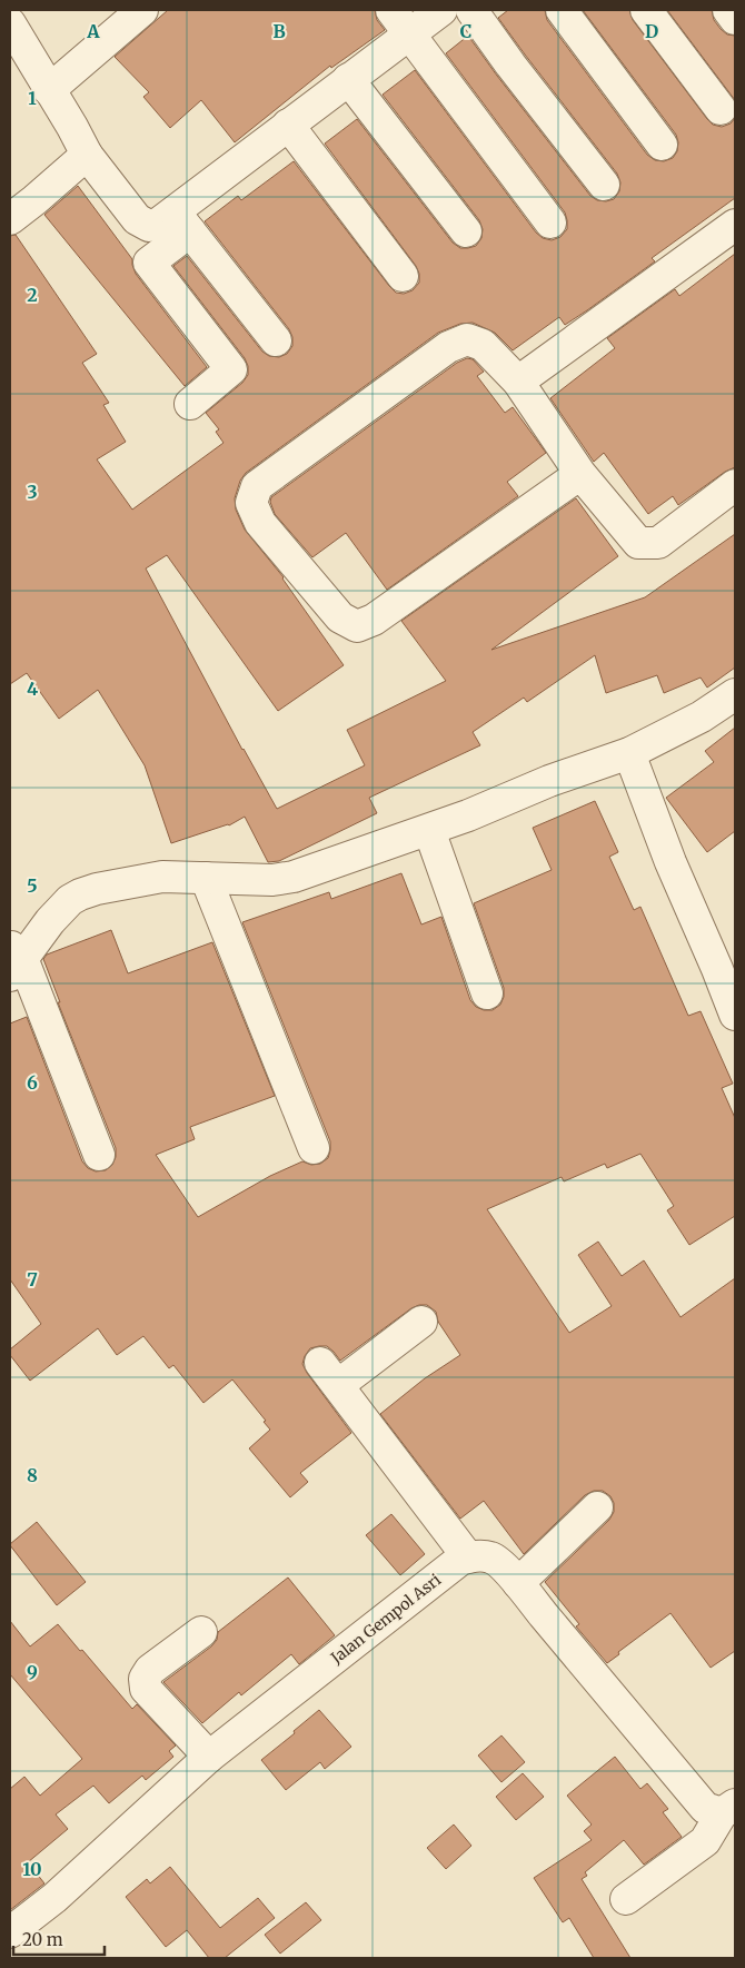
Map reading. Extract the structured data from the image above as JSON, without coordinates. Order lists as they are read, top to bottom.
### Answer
{
  "streets": {
    "street": ["Jalan Gempol Asri"]
  },
  "scale_bar": "20 m",
  "grid": {
    "columns": [
      "A",
      "B",
      "C",
      "D"
    ],
    "rows": [
      "1",
      "2",
      "3",
      "4",
      "5",
      "6",
      "7",
      "8",
      "9",
      "10"
    ]
  }
}
